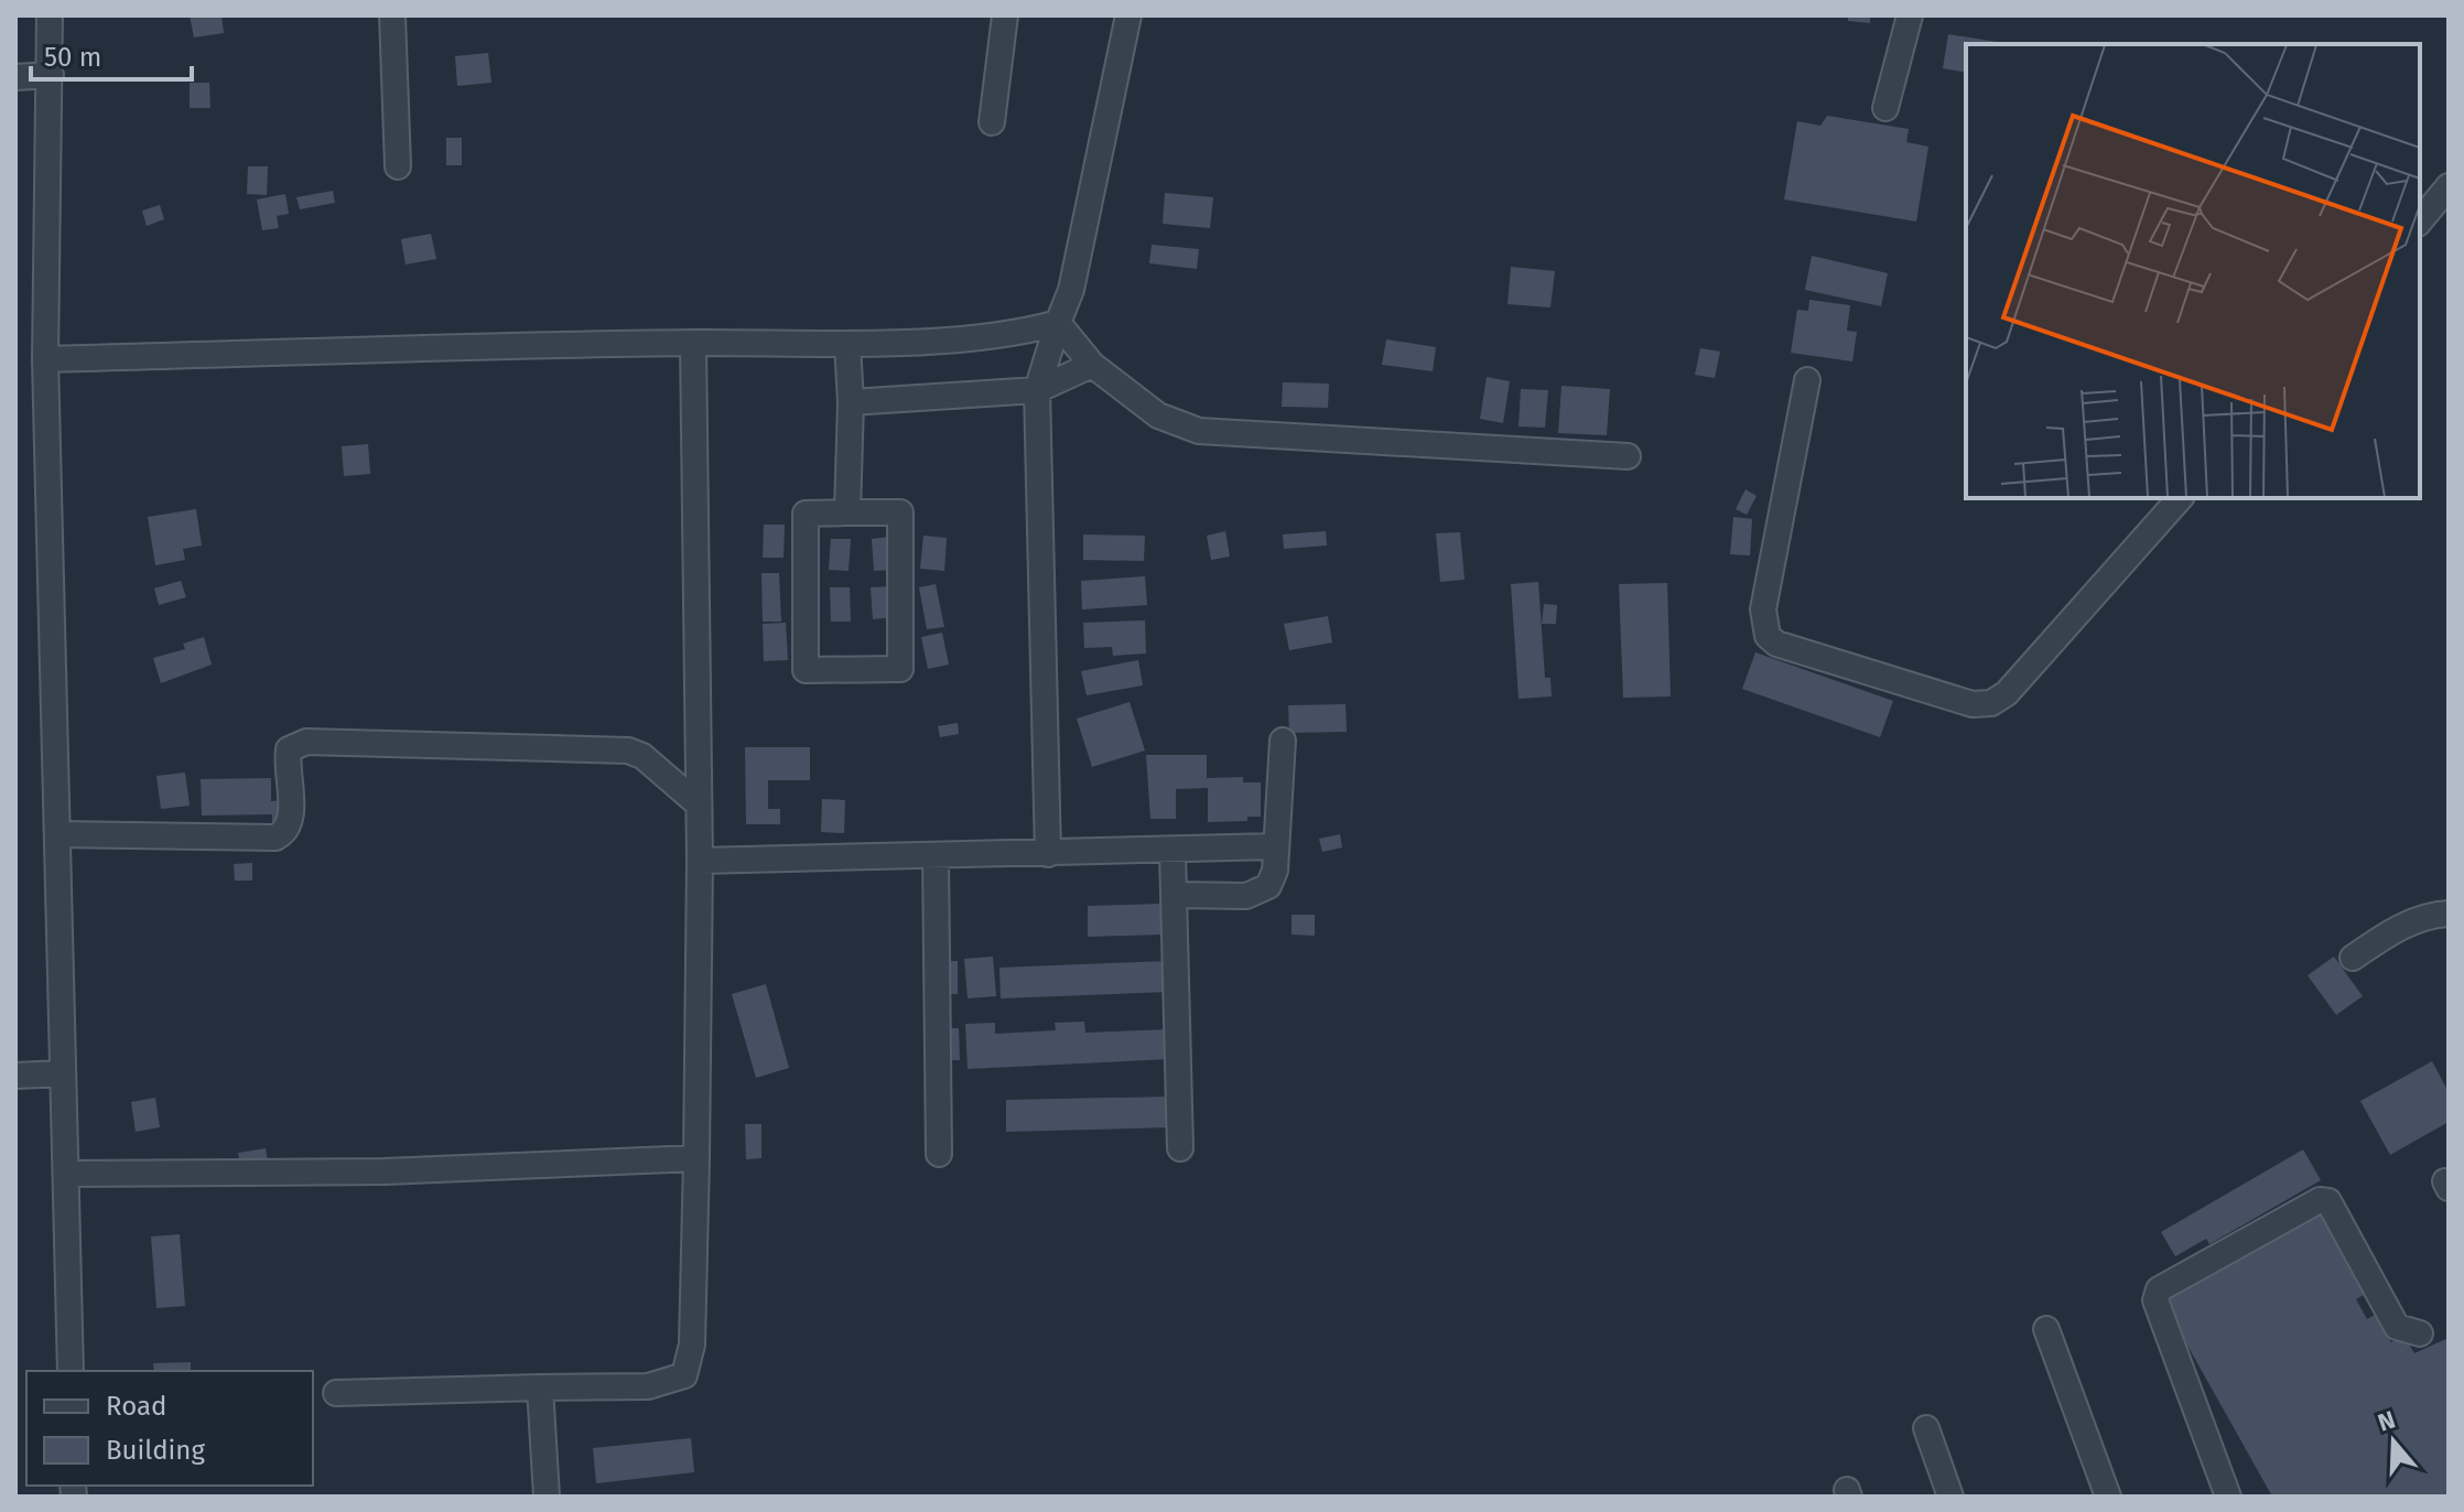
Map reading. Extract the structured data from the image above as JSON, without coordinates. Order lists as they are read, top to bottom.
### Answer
{
  "legend": ["Road", "Building"],
  "scale_bar": "50 m",
  "north": "top"
}
